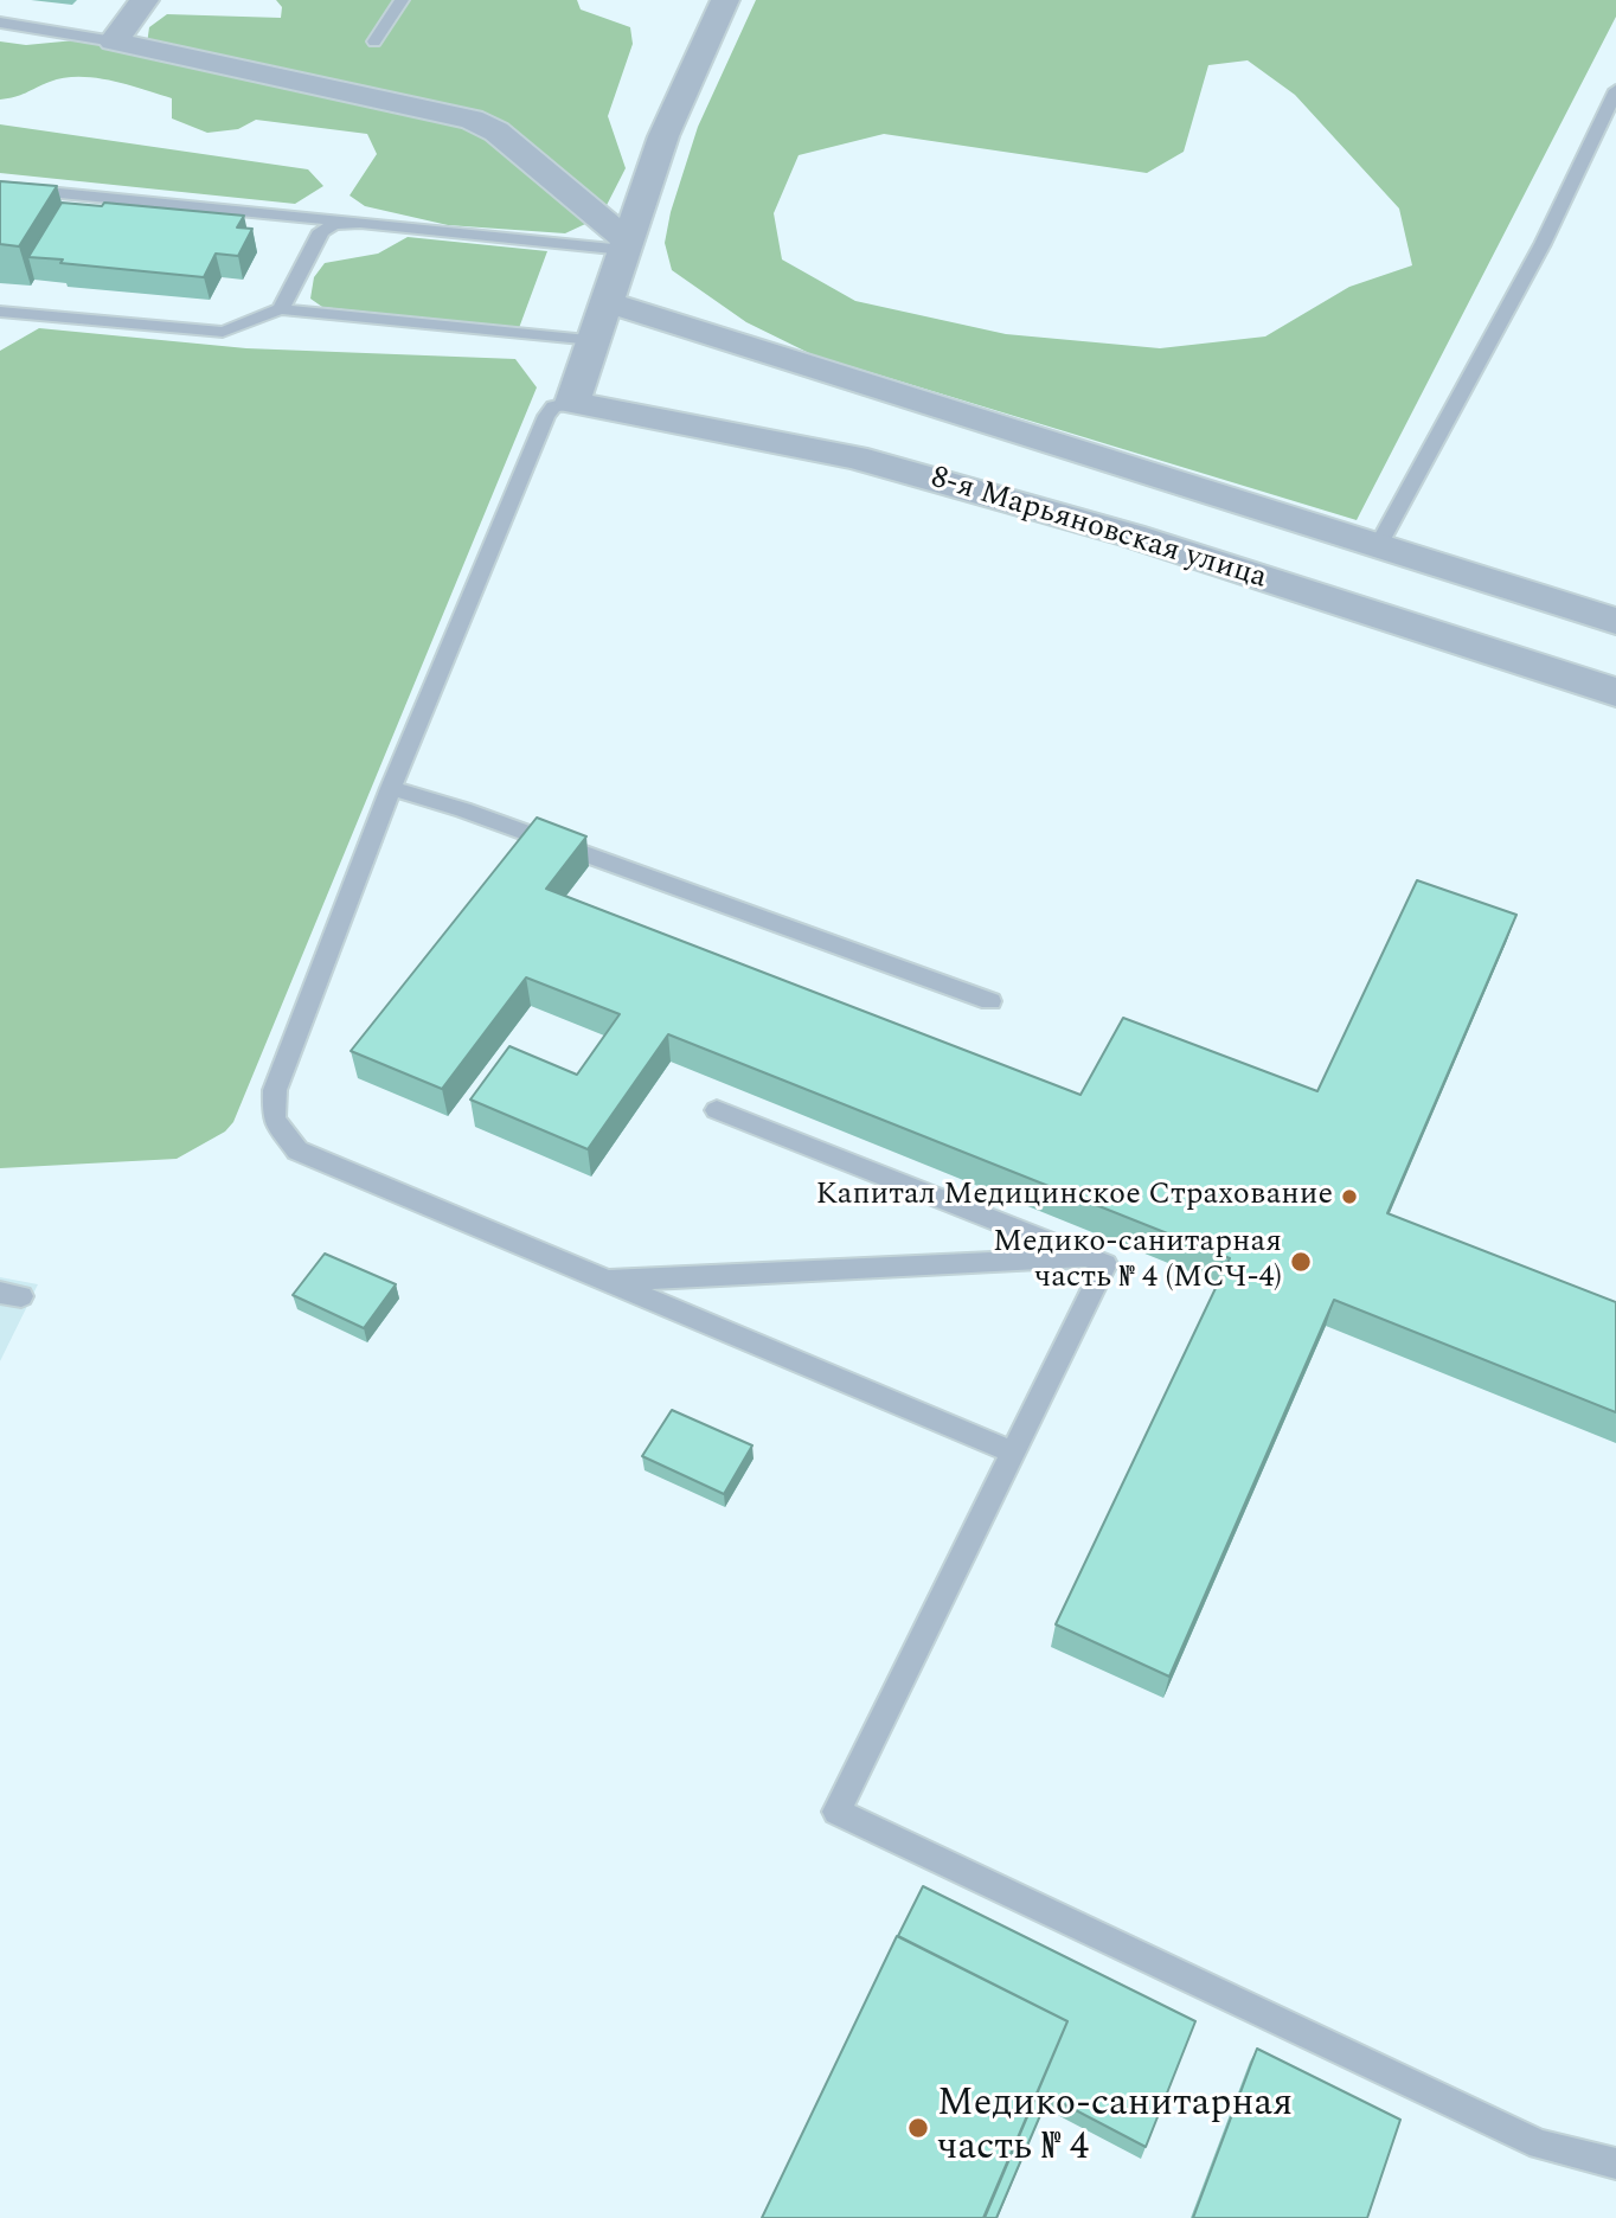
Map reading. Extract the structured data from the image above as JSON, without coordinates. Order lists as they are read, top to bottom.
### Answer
{
  "streets": {
    "street": ["8-я Марьяновская улица"]
  },
  "places": ["Капитал Медицинское Страхование", "Медико-санитарная часть № 4 (МСЧ-4)", "Медико-санитарная часть № 4"]
}
